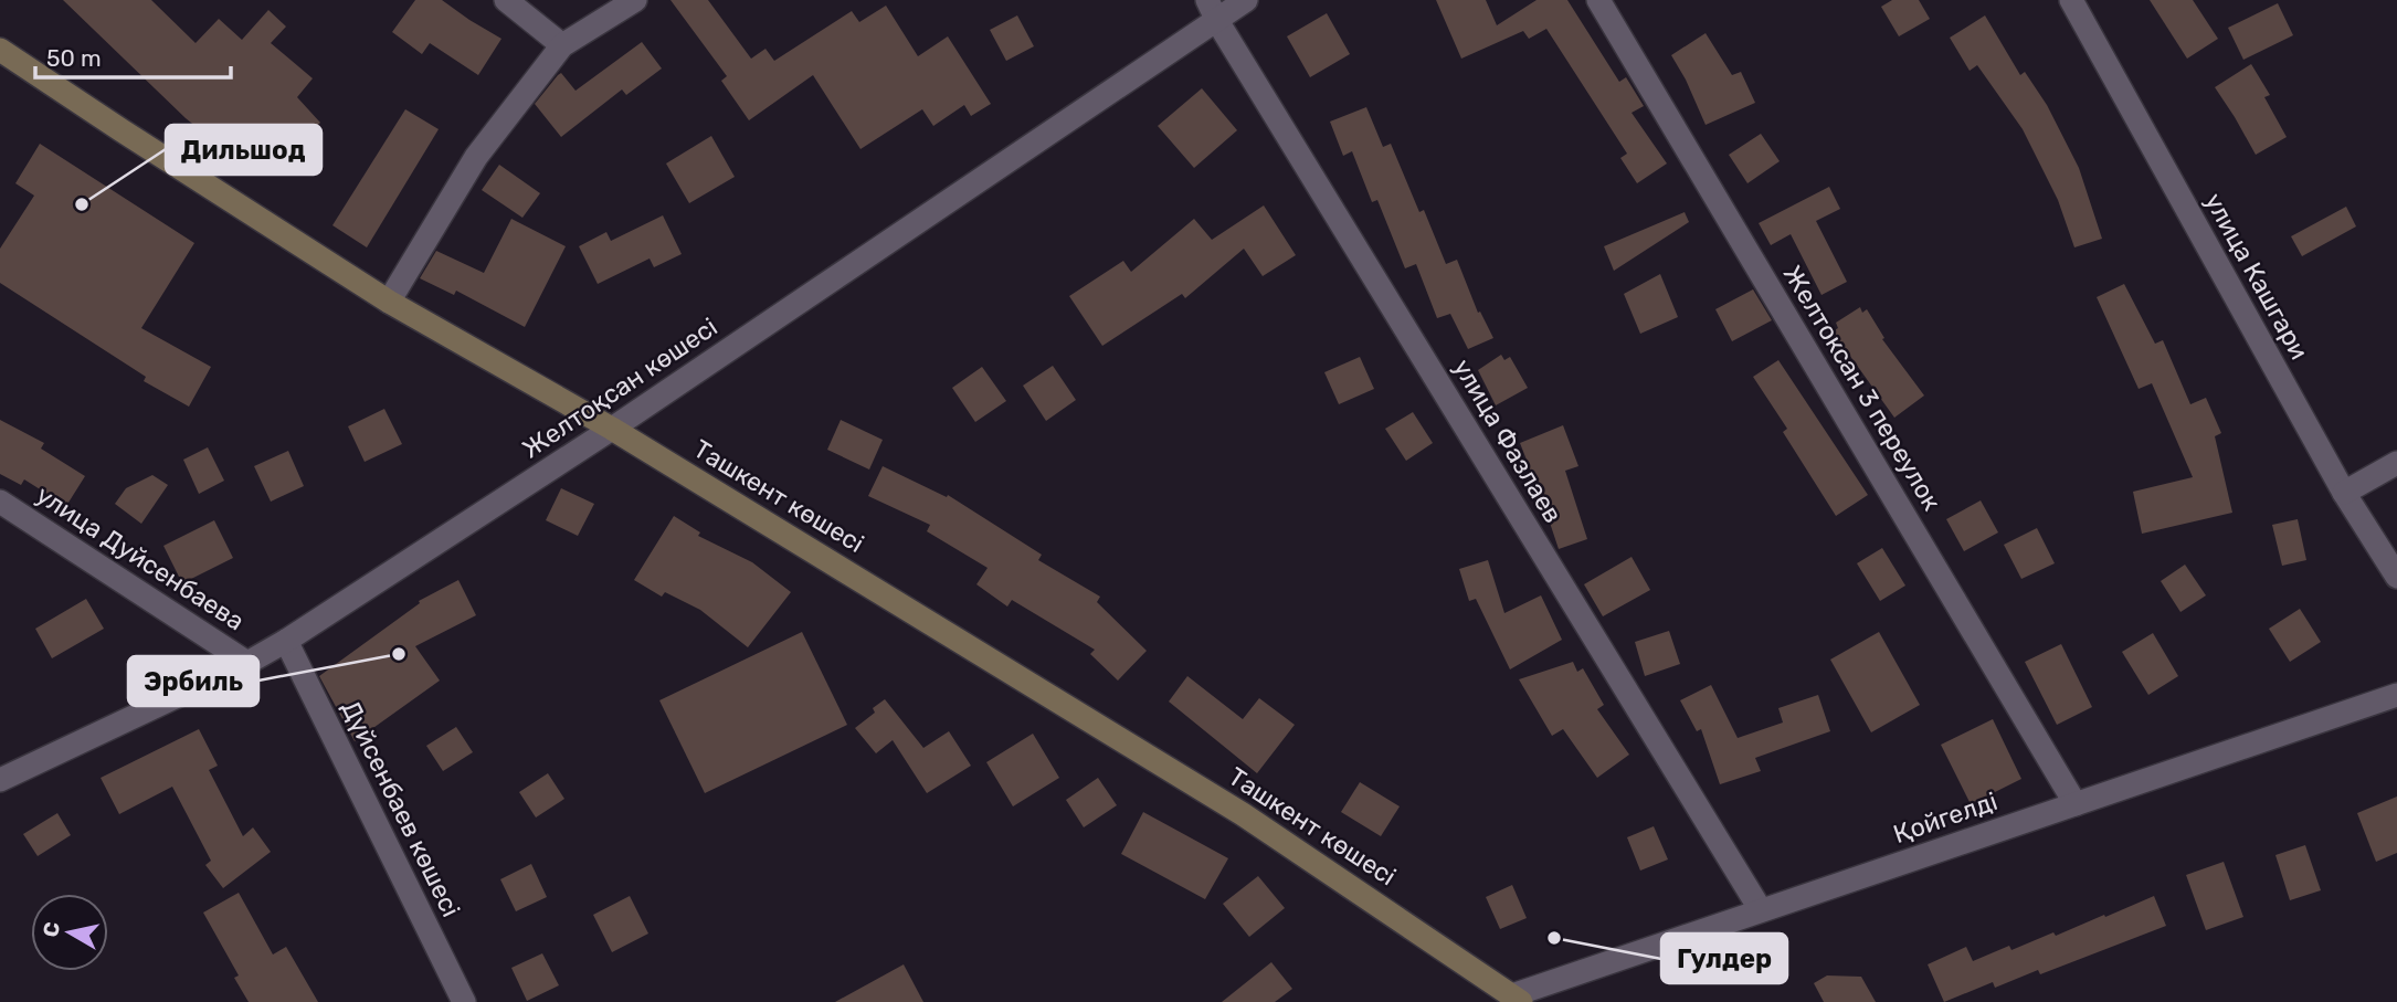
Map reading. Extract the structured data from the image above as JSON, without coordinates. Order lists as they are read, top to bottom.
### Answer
{
  "streets": {
    "main road": ["Ташкент көшесі"],
    "street": [
      "улица Кашгари",
      "Желтоқсан көшесі",
      "Желтоксан 3 переулок",
      "улица Фазлаев",
      "улица Дуйсенбаева",
      "Дүйсенбаев көшесі",
      "Қойгелді"
    ]
  },
  "crossings": [
    ["Желтоқсан көшесі", "улица Фазлаев"],
    ["Желтоқсан көшесі", "Ташкент көшесі"],
    ["Желтоқсан көшесі", "улица Дуйсенбаева"],
    ["Желтоқсан көшесі", "Дүйсенбаев көшесі"],
    ["Желтоксан 3 переулок", "Қойгелді"],
    ["улица Фазлаев", "Қойгелді"],
    ["Ташкент көшесі", "Қойгелді"]
  ],
  "places": ["Дильшод", "Эрбиль", "Гулдер"],
  "scale_bar": "50 m",
  "north": "left"
}
